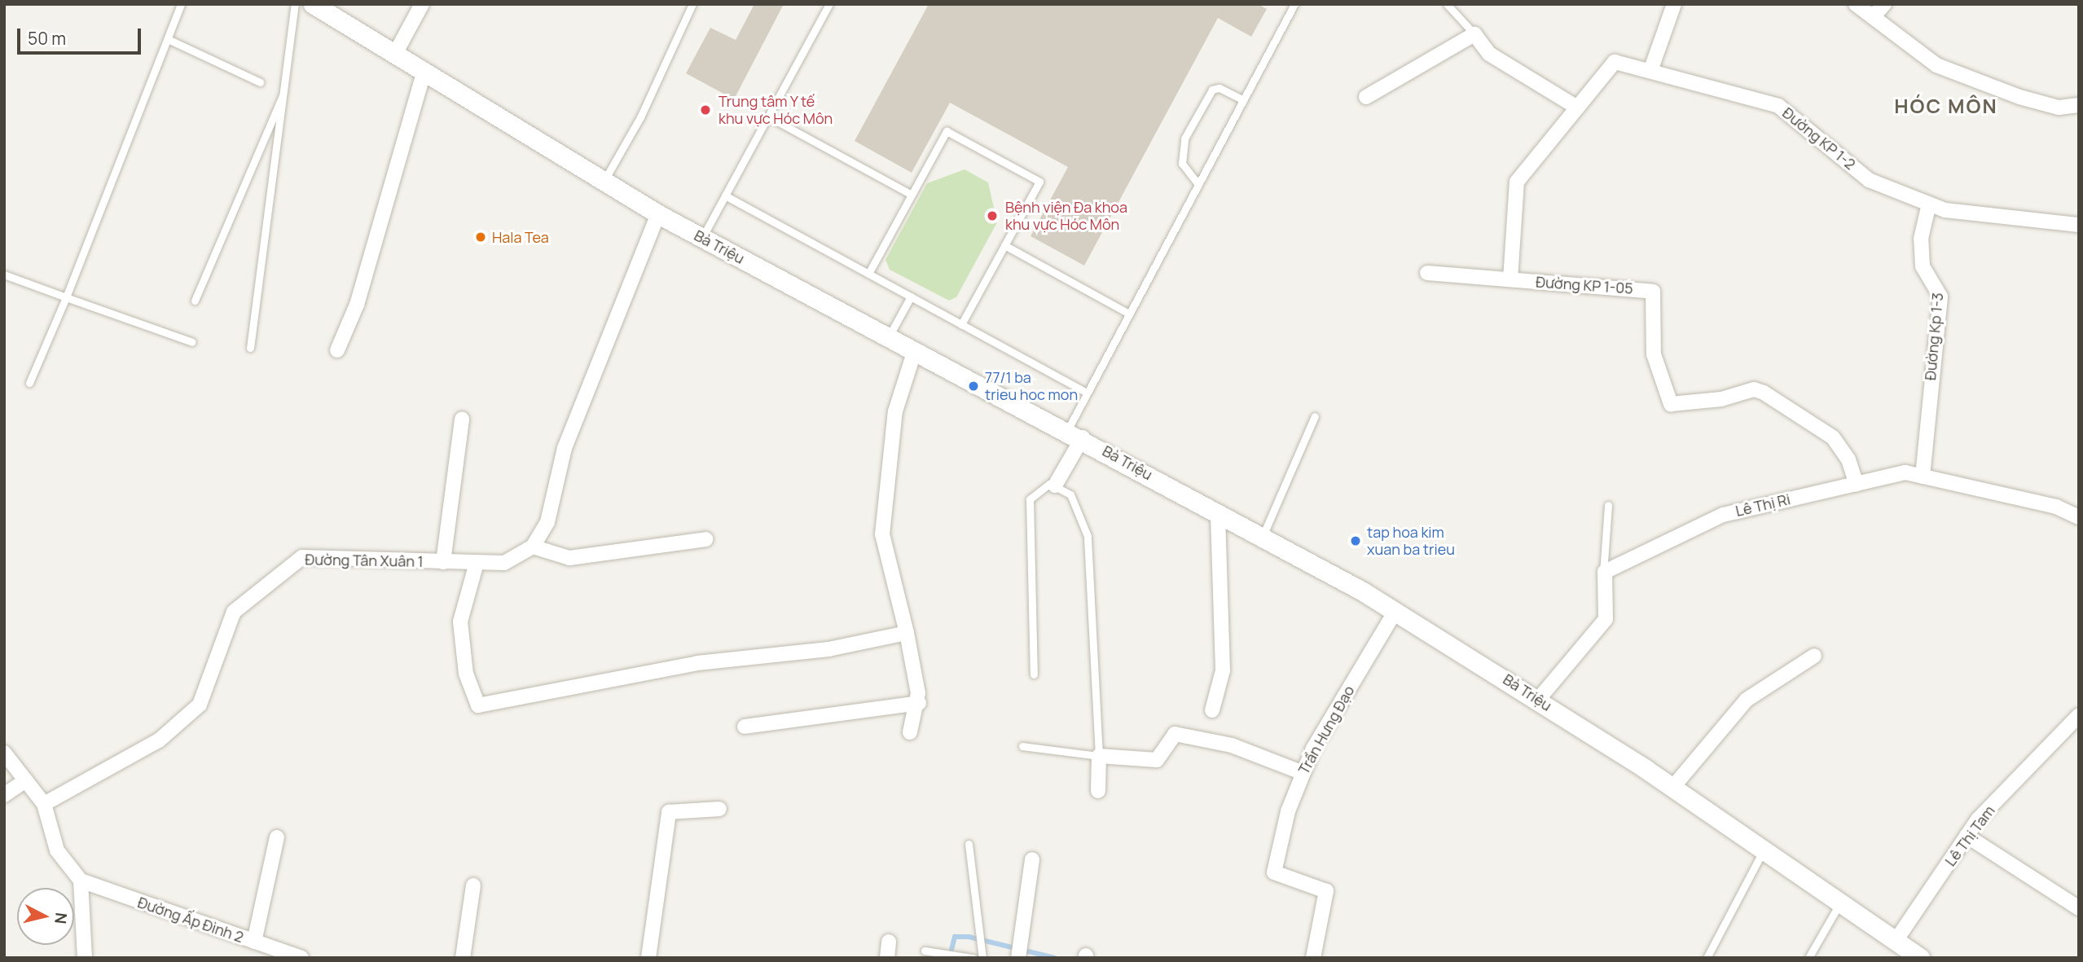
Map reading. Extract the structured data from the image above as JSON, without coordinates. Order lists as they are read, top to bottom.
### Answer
{
  "streets": {
    "street": [
      "Đường KP 1-2",
      "Bà Triệu",
      "Đường KP 1-05",
      "Đường Kp 1-3",
      "Lê Thị Ri",
      "Đường Tân Xuân 1",
      "Trần Hưng Đạo",
      "Lê Thị Tam",
      "Đường Ấp Đình 2"
    ]
  },
  "crossings": [
    ["Đường KP 1-2", "Đường Kp 1-3"],
    ["Bà Triệu", "Đường Tân Xuân 1"],
    ["Bà Triệu", "Trần Hưng Đạo"],
    ["Bà Triệu", "Lê Thị Tam"],
    ["Đường KP 1-05", "Lê Thị Ri"],
    ["Đường Kp 1-3", "Lê Thị Ri"]
  ],
  "districts": ["HÓC MÔN"],
  "places": [
    "Trung tâm Y tế khu vực Hóc Môn",
    "Bệnh viện Đa khoa khu vực Hóc Môn",
    "Hala Tea",
    "77/1 ba trieu hoc mon",
    "tap hoa kim xuan ba trieu"
  ],
  "scale_bar": "50 m",
  "north": "right"
}
